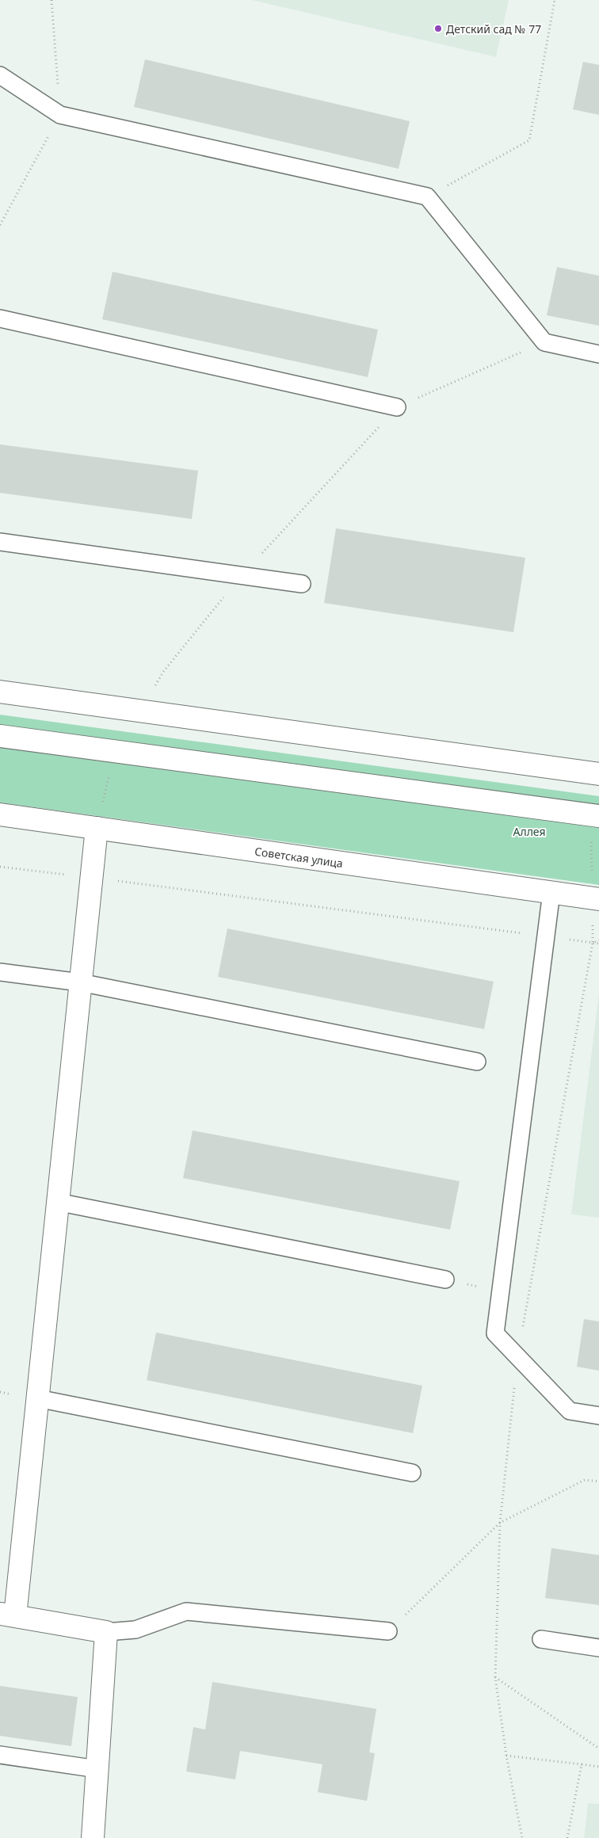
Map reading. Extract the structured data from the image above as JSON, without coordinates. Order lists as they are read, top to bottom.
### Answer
{
  "streets": {
    "street": ["Советская улица"]
  },
  "parks": ["Аллея"],
  "places": ["Детский сад № 77"]
}
